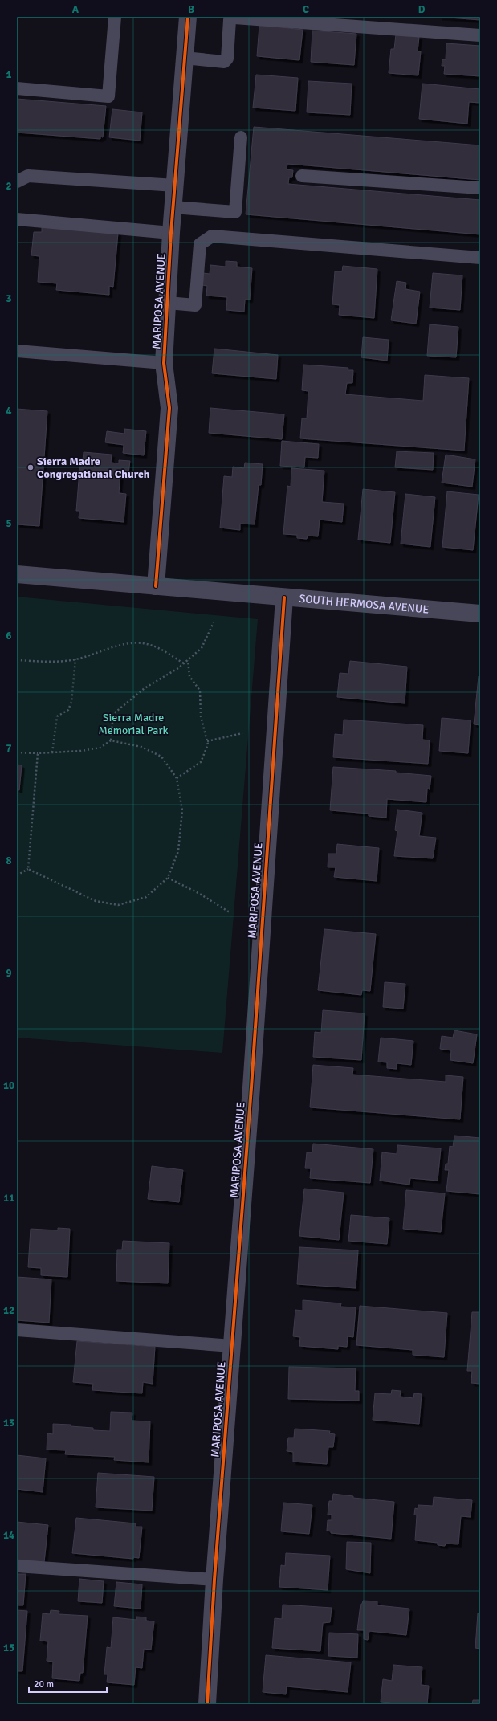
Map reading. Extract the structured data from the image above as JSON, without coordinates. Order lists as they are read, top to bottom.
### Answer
{
  "streets": {
    "street": ["MARIPOSA AVENUE", "SOUTH HERMOSA AVENUE"]
  },
  "crossings": [
    ["MARIPOSA AVENUE", "SOUTH HERMOSA AVENUE"]
  ],
  "parks": ["Sierra Madre Memorial Park"],
  "places": ["Sierra Madre Congregational Church"],
  "scale_bar": "20 m",
  "grid": {
    "columns": [
      "A",
      "B",
      "C",
      "D"
    ],
    "rows": [
      "1",
      "2",
      "3",
      "4",
      "5",
      "6",
      "7",
      "8",
      "9",
      "10",
      "11",
      "12",
      "13",
      "14",
      "15"
    ]
  }
}
